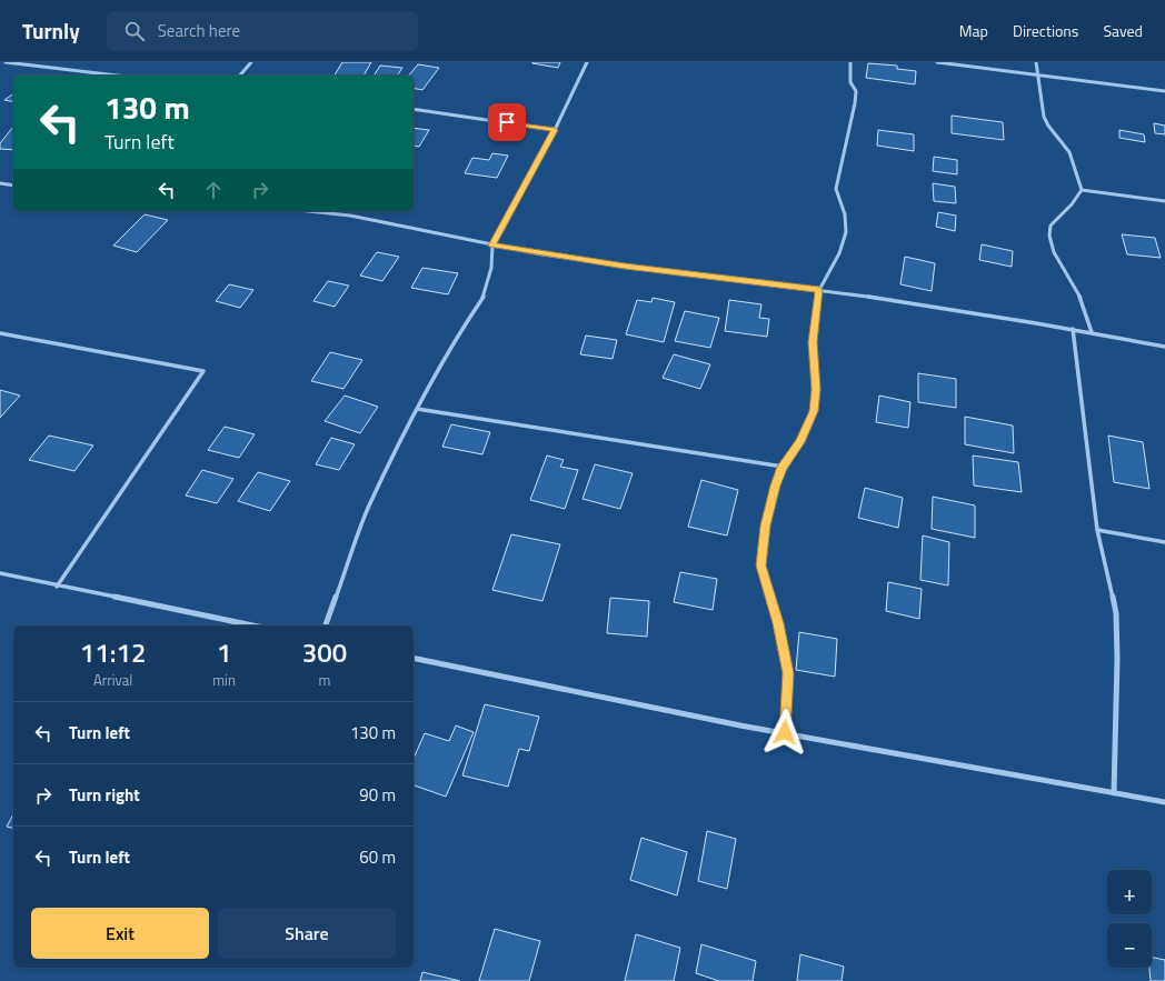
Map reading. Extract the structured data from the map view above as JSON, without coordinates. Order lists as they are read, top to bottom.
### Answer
{
  "page": {
    "header": "Turnly",
    "search": "Search here",
    "nav": ["Map", "Directions", "Saved"],
    "turn": ["130 m", "Turn left"],
    "eta": [
      "11:12",
      "Arrival",
      "1",
      "min",
      "300",
      "m"
    ],
    "list": [
      {
        "name": "Turn left",
        "value": "130 m"
      },
      {
        "name": "Turn right",
        "value": "90 m"
      },
      {
        "name": "Turn left",
        "value": "60 m"
      }
    ],
    "map_buttons": ["+", "−"],
    "buttons": ["Exit", "Share"]
  }
}
